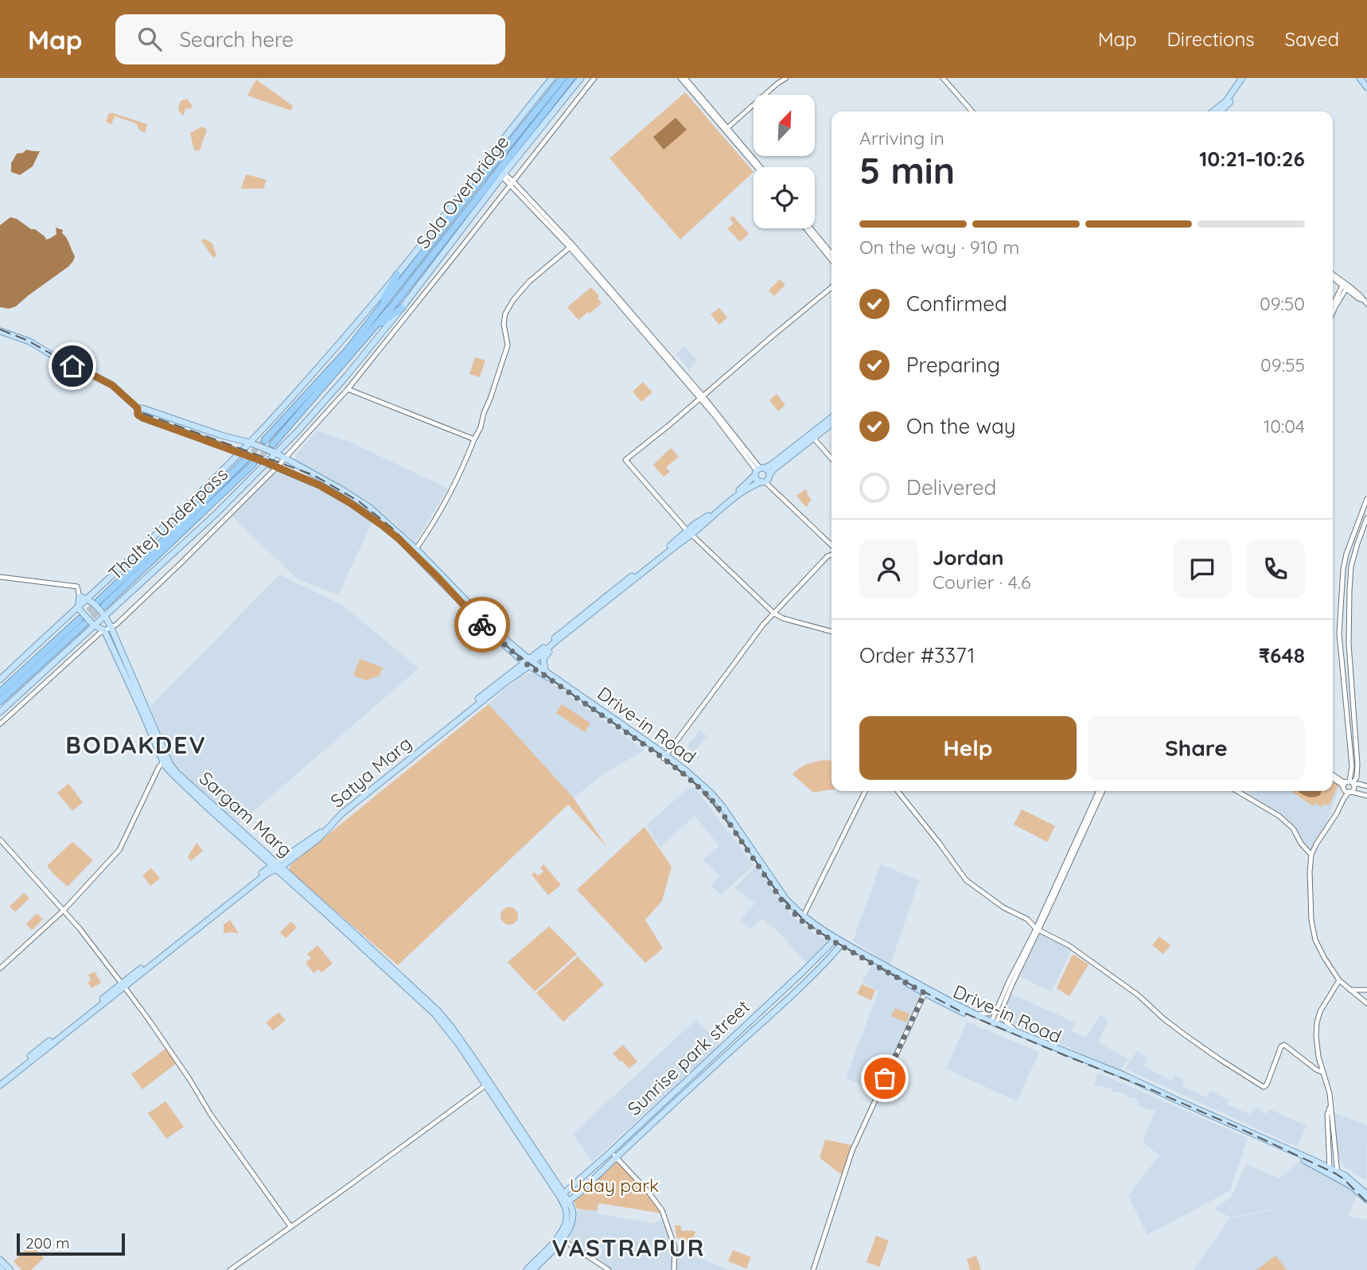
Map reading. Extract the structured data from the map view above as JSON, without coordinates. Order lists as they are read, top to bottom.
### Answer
{
  "streets": {
    "highway": ["Sola Overbridge", "Thaltej Underpass"],
    "main road": [
      "Drive-in Road",
      "Satya Marg",
      "Sargam Marg",
      "Sunrise park street"
    ]
  },
  "crossings": [
    ["Drive-in Road", "Satya Marg"],
    ["Drive-in Road", "Sunrise park street"],
    ["Satya Marg", "Sargam Marg"],
    ["Sargam Marg", "Sunrise park street"]
  ],
  "districts": ["BODAKDEV", "VASTRAPUR"],
  "parks": ["Uday park"],
  "scale_bar": "200 m",
  "north": "top right",
  "page": {
    "header": "Map",
    "search": "Search here",
    "nav": ["Map", "Directions", "Saved"],
    "heading": ["5 min", "Arriving in", "10:21–10:26"],
    "panel": [
      "Jordan",
      "Courier · 4.6",
      "Order #3371",
      "₹648"
    ],
    "bar": "On the way · 910 m",
    "list": [
      ["Confirmed", "09:50"],
      ["Preparing", "09:55"],
      ["On the way", "10:04"],
      "Delivered"
    ],
    "buttons": ["Help", "Share"],
    "scale": "200 m"
  }
}
